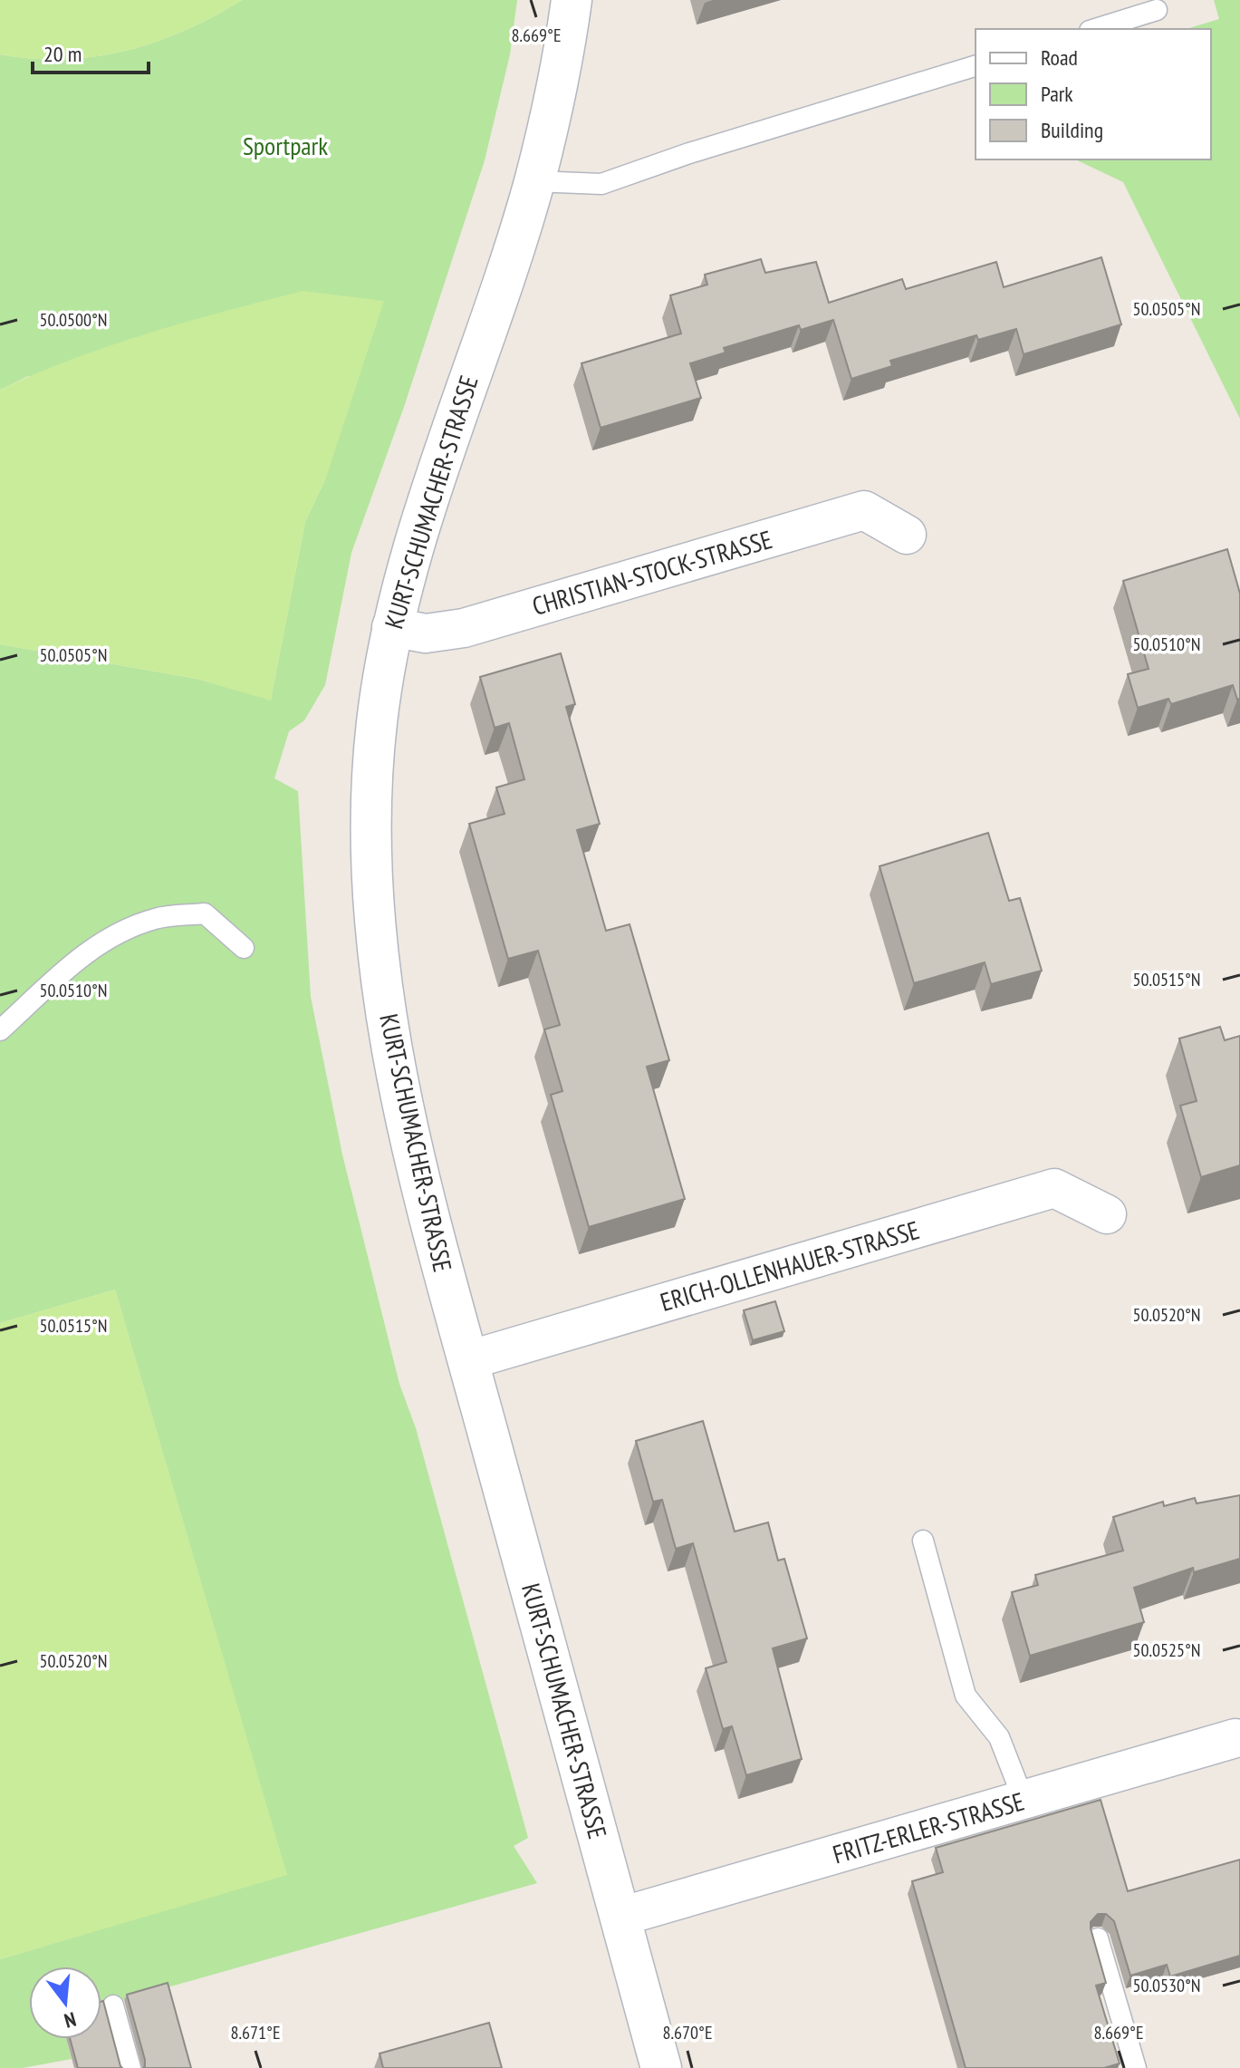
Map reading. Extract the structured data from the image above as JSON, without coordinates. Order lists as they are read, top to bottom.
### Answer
{
  "streets": {
    "street": [
      "KURT-SCHUMACHER-STRASSE",
      "CHRISTIAN-STOCK-STRASSE",
      "ERICH-OLLENHAUER-STRASSE",
      "FRITZ-ERLER-STRASSE"
    ]
  },
  "crossings": [
    ["KURT-SCHUMACHER-STRASSE", "CHRISTIAN-STOCK-STRASSE"],
    ["KURT-SCHUMACHER-STRASSE", "ERICH-OLLENHAUER-STRASSE"],
    ["KURT-SCHUMACHER-STRASSE", "FRITZ-ERLER-STRASSE"]
  ],
  "parks": ["Sportpark"],
  "legend": ["Road", "Park", "Building"],
  "scale_bar": "20 m",
  "north": "bottom",
  "coordinates": [
    "8.669°E",
    "50.0505°N",
    "50.0500°N",
    "50.0510°N",
    "50.0515°N",
    "50.0520°N",
    "50.0525°N",
    "50.0530°N",
    "8.671°E",
    "8.670°E"
  ]
}
